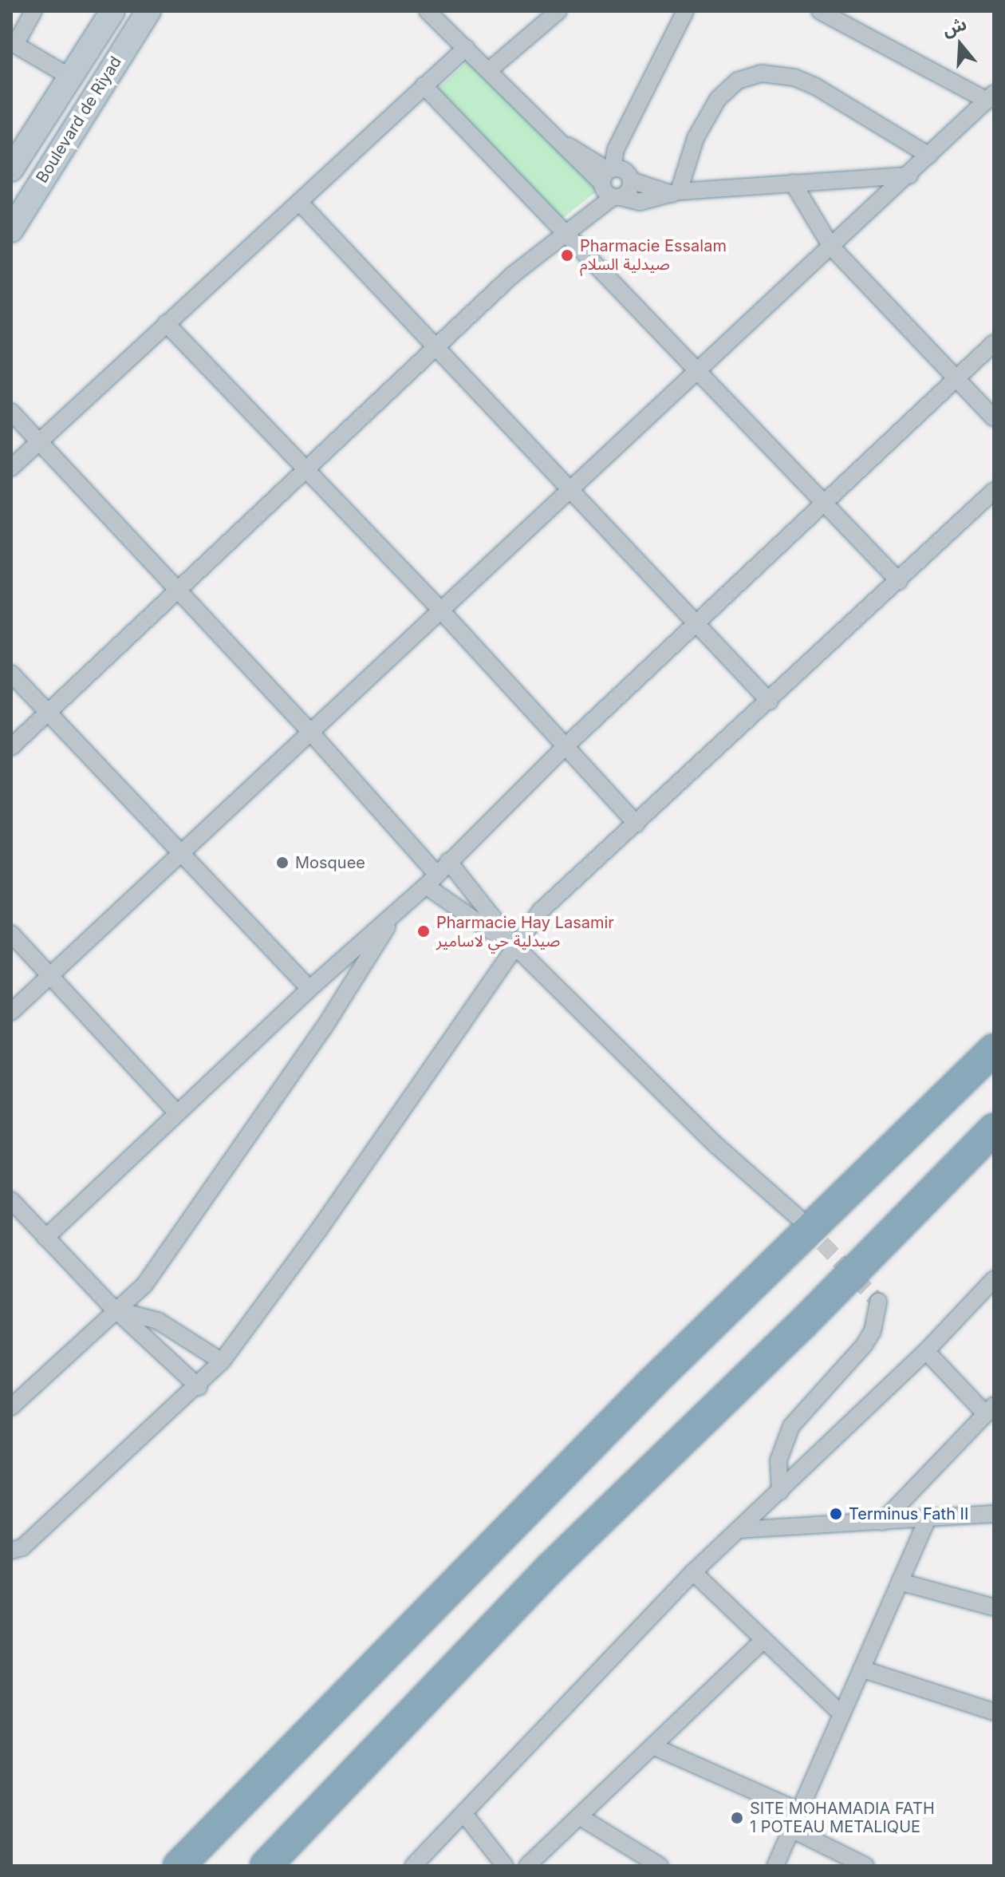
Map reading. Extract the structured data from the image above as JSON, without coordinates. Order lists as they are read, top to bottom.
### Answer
{
  "streets": {
    "main road": ["Boulevard de Riyad"]
  },
  "places": [
    "Pharmacie Essalam صيدلية السلام",
    "Mosquee",
    "Pharmacie Hay Lasamir صيدلية حي لاسامير",
    "Terminus Fath II",
    "SITE MOHAMADIA FATH 1 POTEAU METALIQUE"
  ],
  "north": "top"
}
